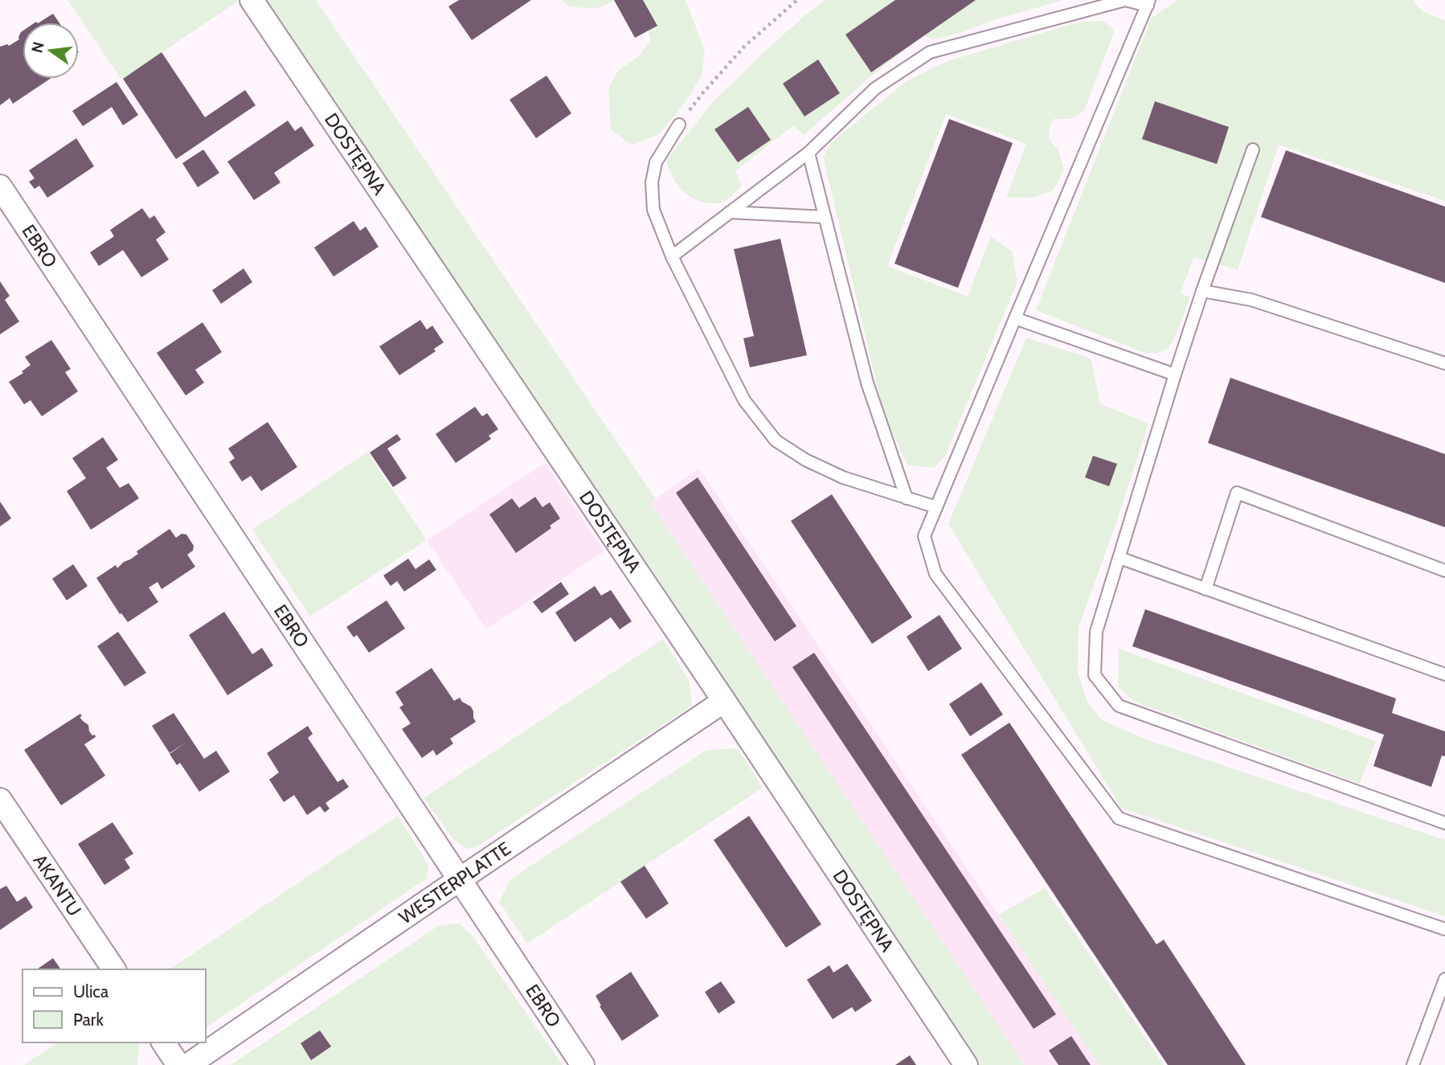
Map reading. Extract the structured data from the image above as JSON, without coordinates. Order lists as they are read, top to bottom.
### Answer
{
  "streets": {
    "street": [
      "DOSTĘPNA",
      "EBRO",
      "WESTERPLATTE",
      "AKANTU"
    ]
  },
  "crossings": [
    ["DOSTĘPNA", "WESTERPLATTE"],
    ["EBRO", "WESTERPLATTE"]
  ],
  "legend": ["Ulica", "Park"],
  "north": "left"
}
